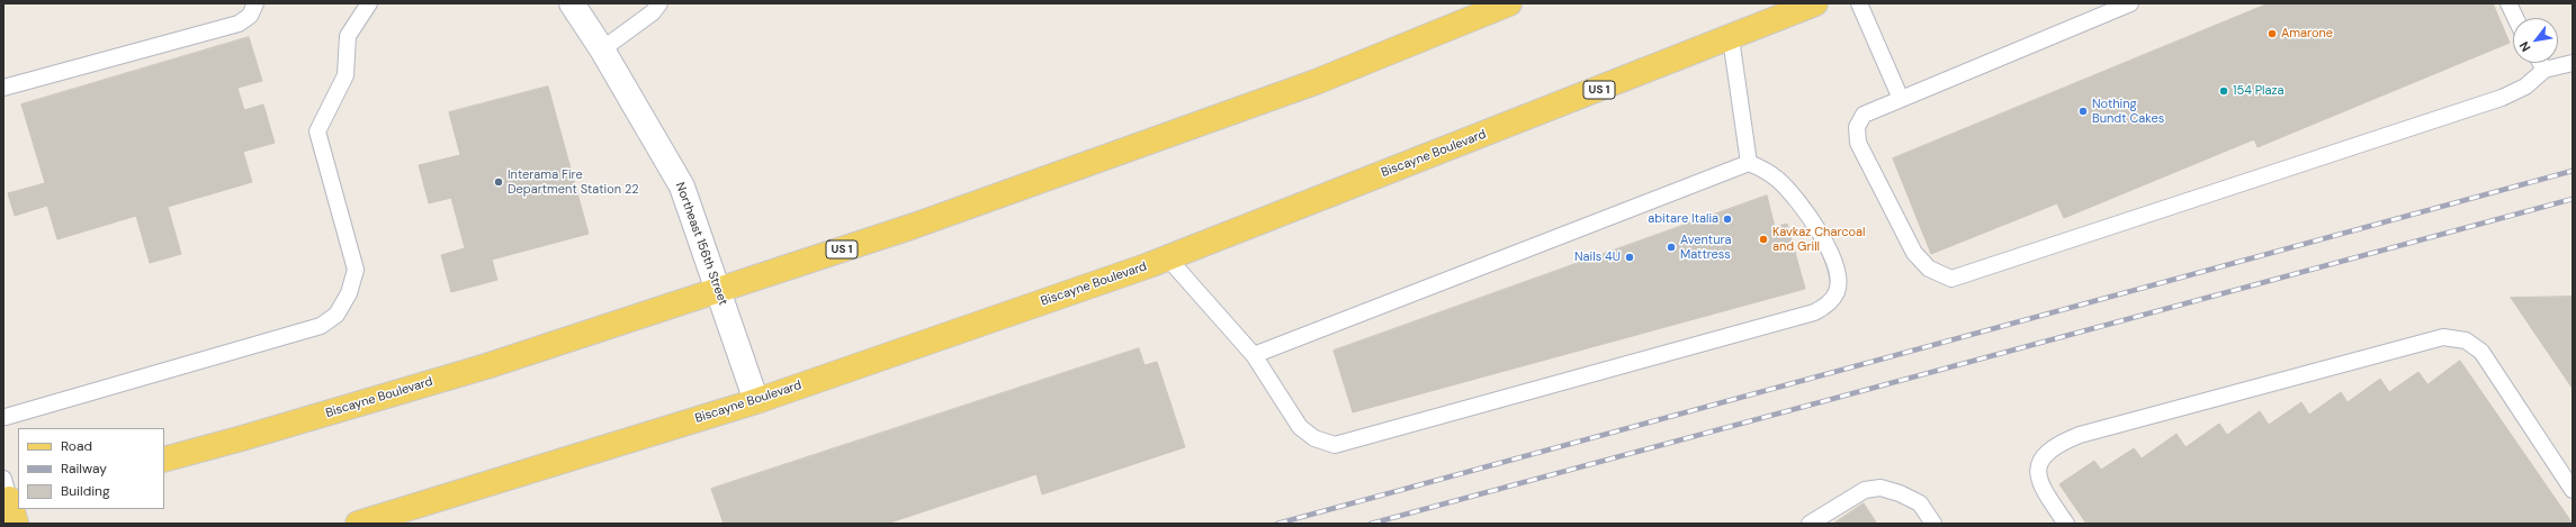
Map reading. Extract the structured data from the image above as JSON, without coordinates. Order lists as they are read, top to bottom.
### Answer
{
  "streets": {
    "main road": ["US 1", "Biscayne Boulevard"],
    "street": ["Northeast 156th Street"]
  },
  "crossings": [
    ["Biscayne Boulevard", "Northeast 156th Street"]
  ],
  "places": [
    "Amarone",
    "154 Plaza",
    "Nothing Bundt Cakes",
    "Interama Fire Department Station 22",
    "abitare Italia",
    "Kavkaz Charcoal and Grill",
    "Aventura Mattress",
    "Nails 4U"
  ],
  "legend": ["Road", "Railway", "Building"],
  "north": "bottom left"
}
